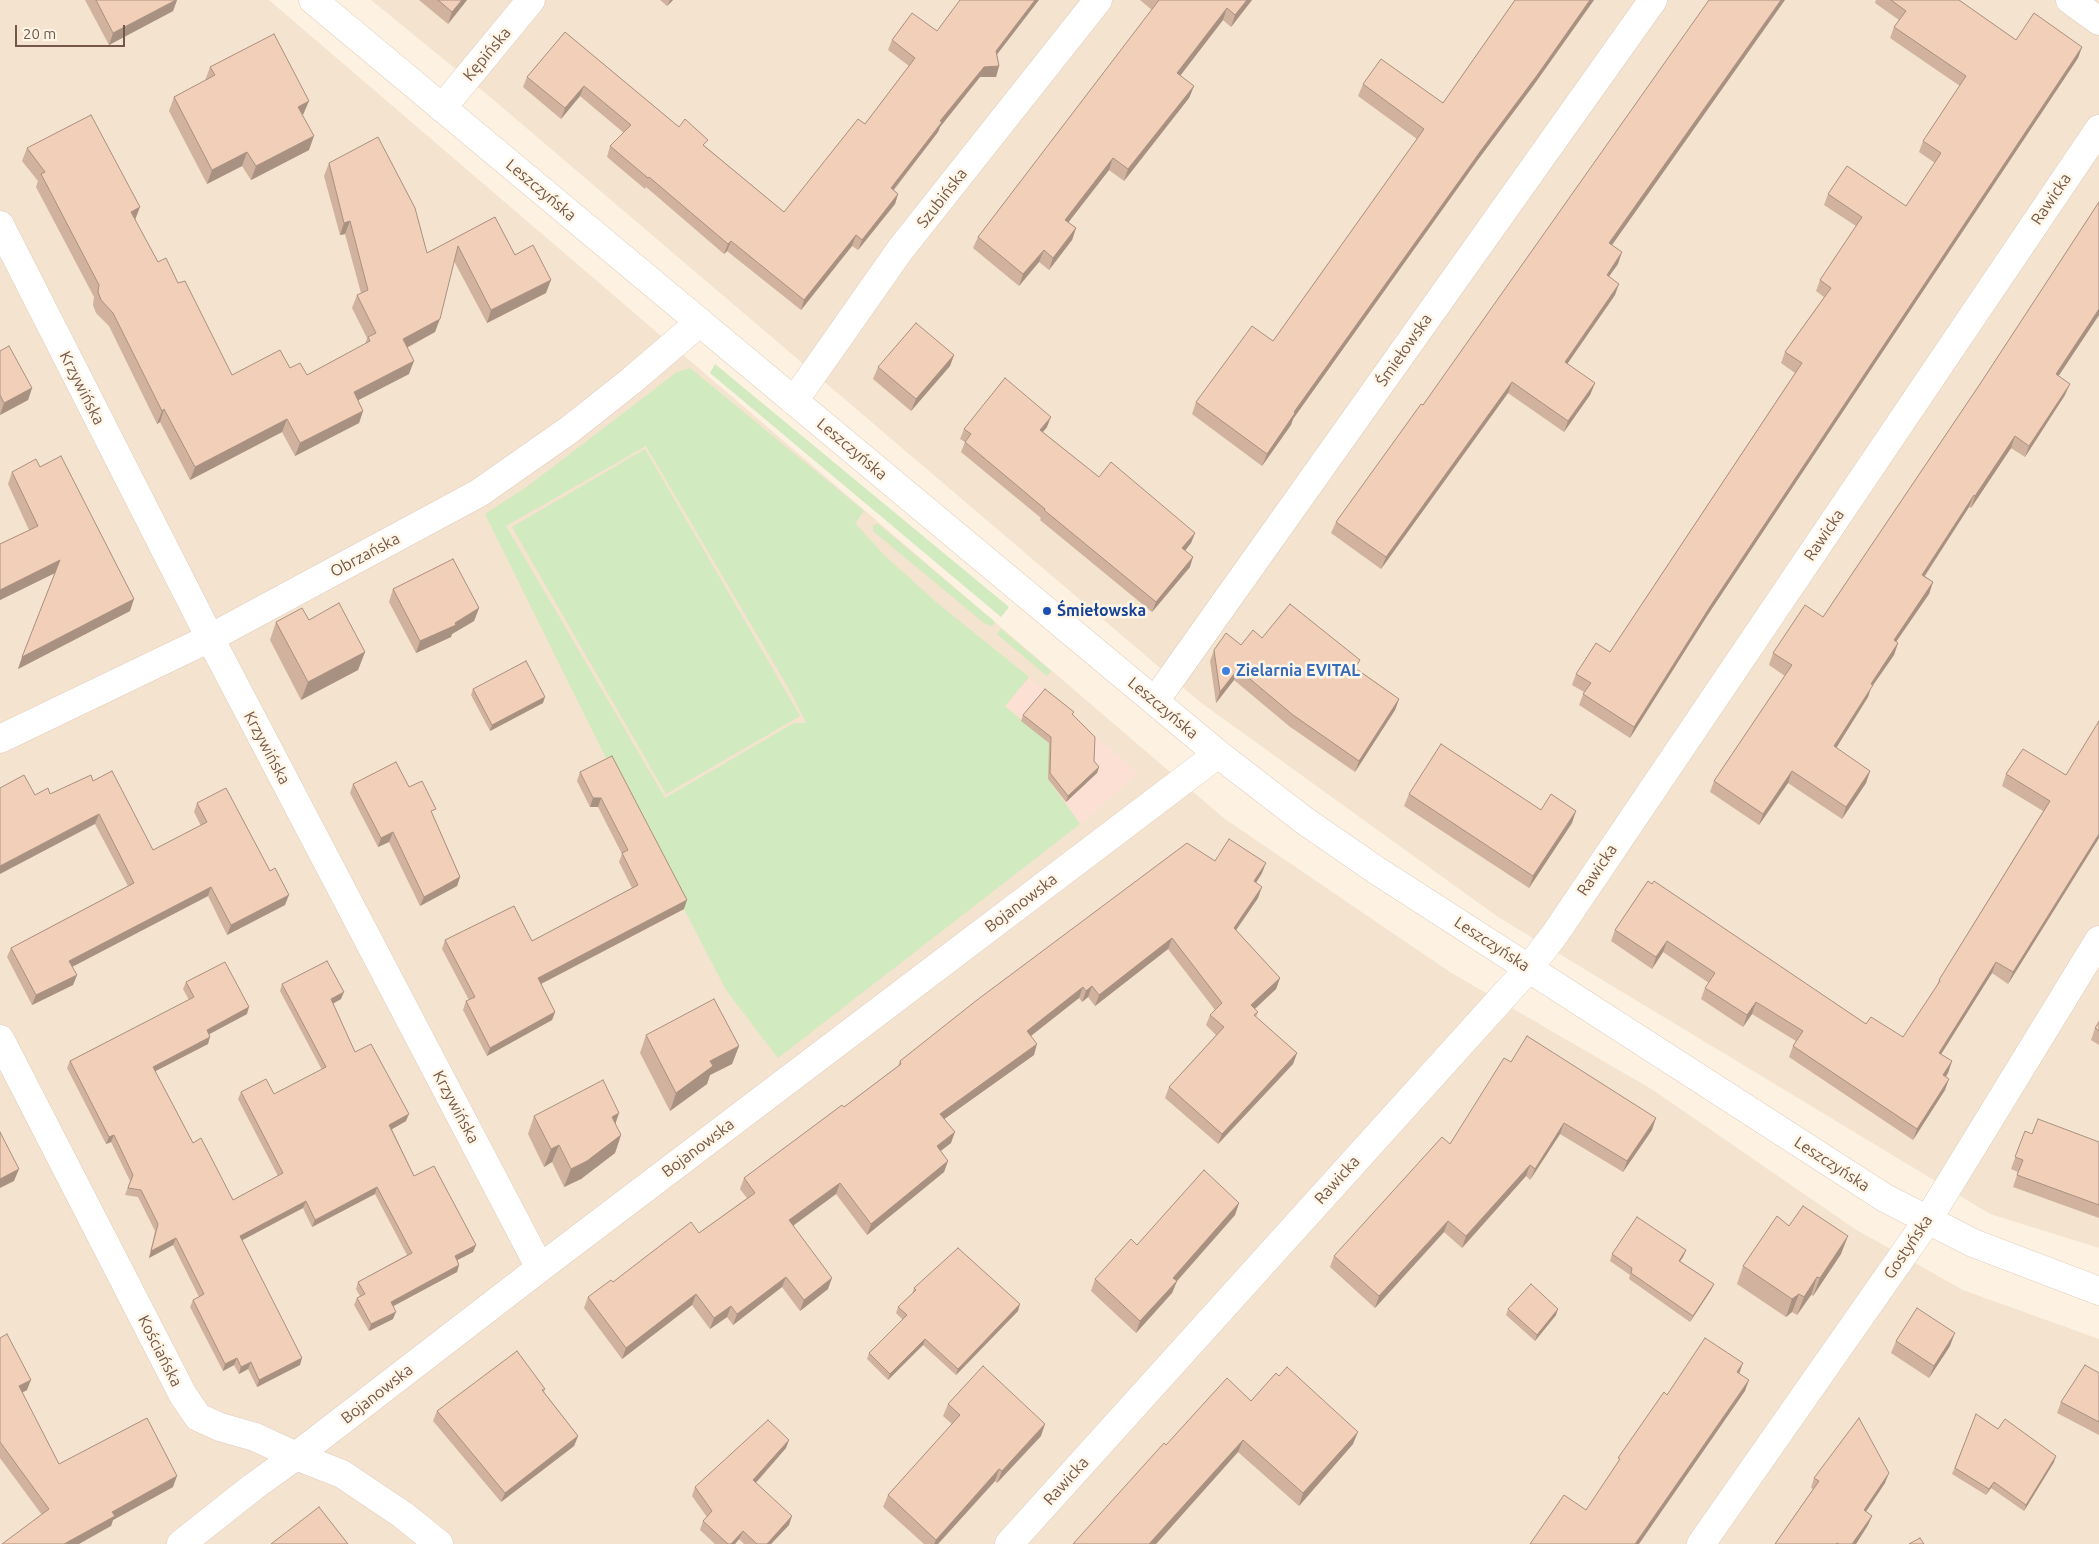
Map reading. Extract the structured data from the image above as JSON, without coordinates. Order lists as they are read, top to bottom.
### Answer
{
  "streets": {
    "street": [
      "Kępińska",
      "Leszczyńska",
      "Szubińska",
      "Rawicka",
      "Śmiełowska",
      "Krzywińska",
      "Obrzańska",
      "Bojanowska",
      "Gostyńska",
      "Kościańska"
    ]
  },
  "crossings": [
    ["Kępińska", "Leszczyńska"],
    ["Leszczyńska", "Szubińska"],
    ["Leszczyńska", "Rawicka"],
    ["Leszczyńska", "Śmiełowska"],
    ["Leszczyńska", "Obrzańska"],
    ["Leszczyńska", "Bojanowska"],
    ["Leszczyńska", "Gostyńska"],
    ["Krzywińska", "Obrzańska"],
    ["Krzywińska", "Bojanowska"],
    ["Bojanowska", "Kościańska"]
  ],
  "places": ["Śmiełowska", "Zielarnia EVITAL"],
  "scale_bar": "20 m"
}
